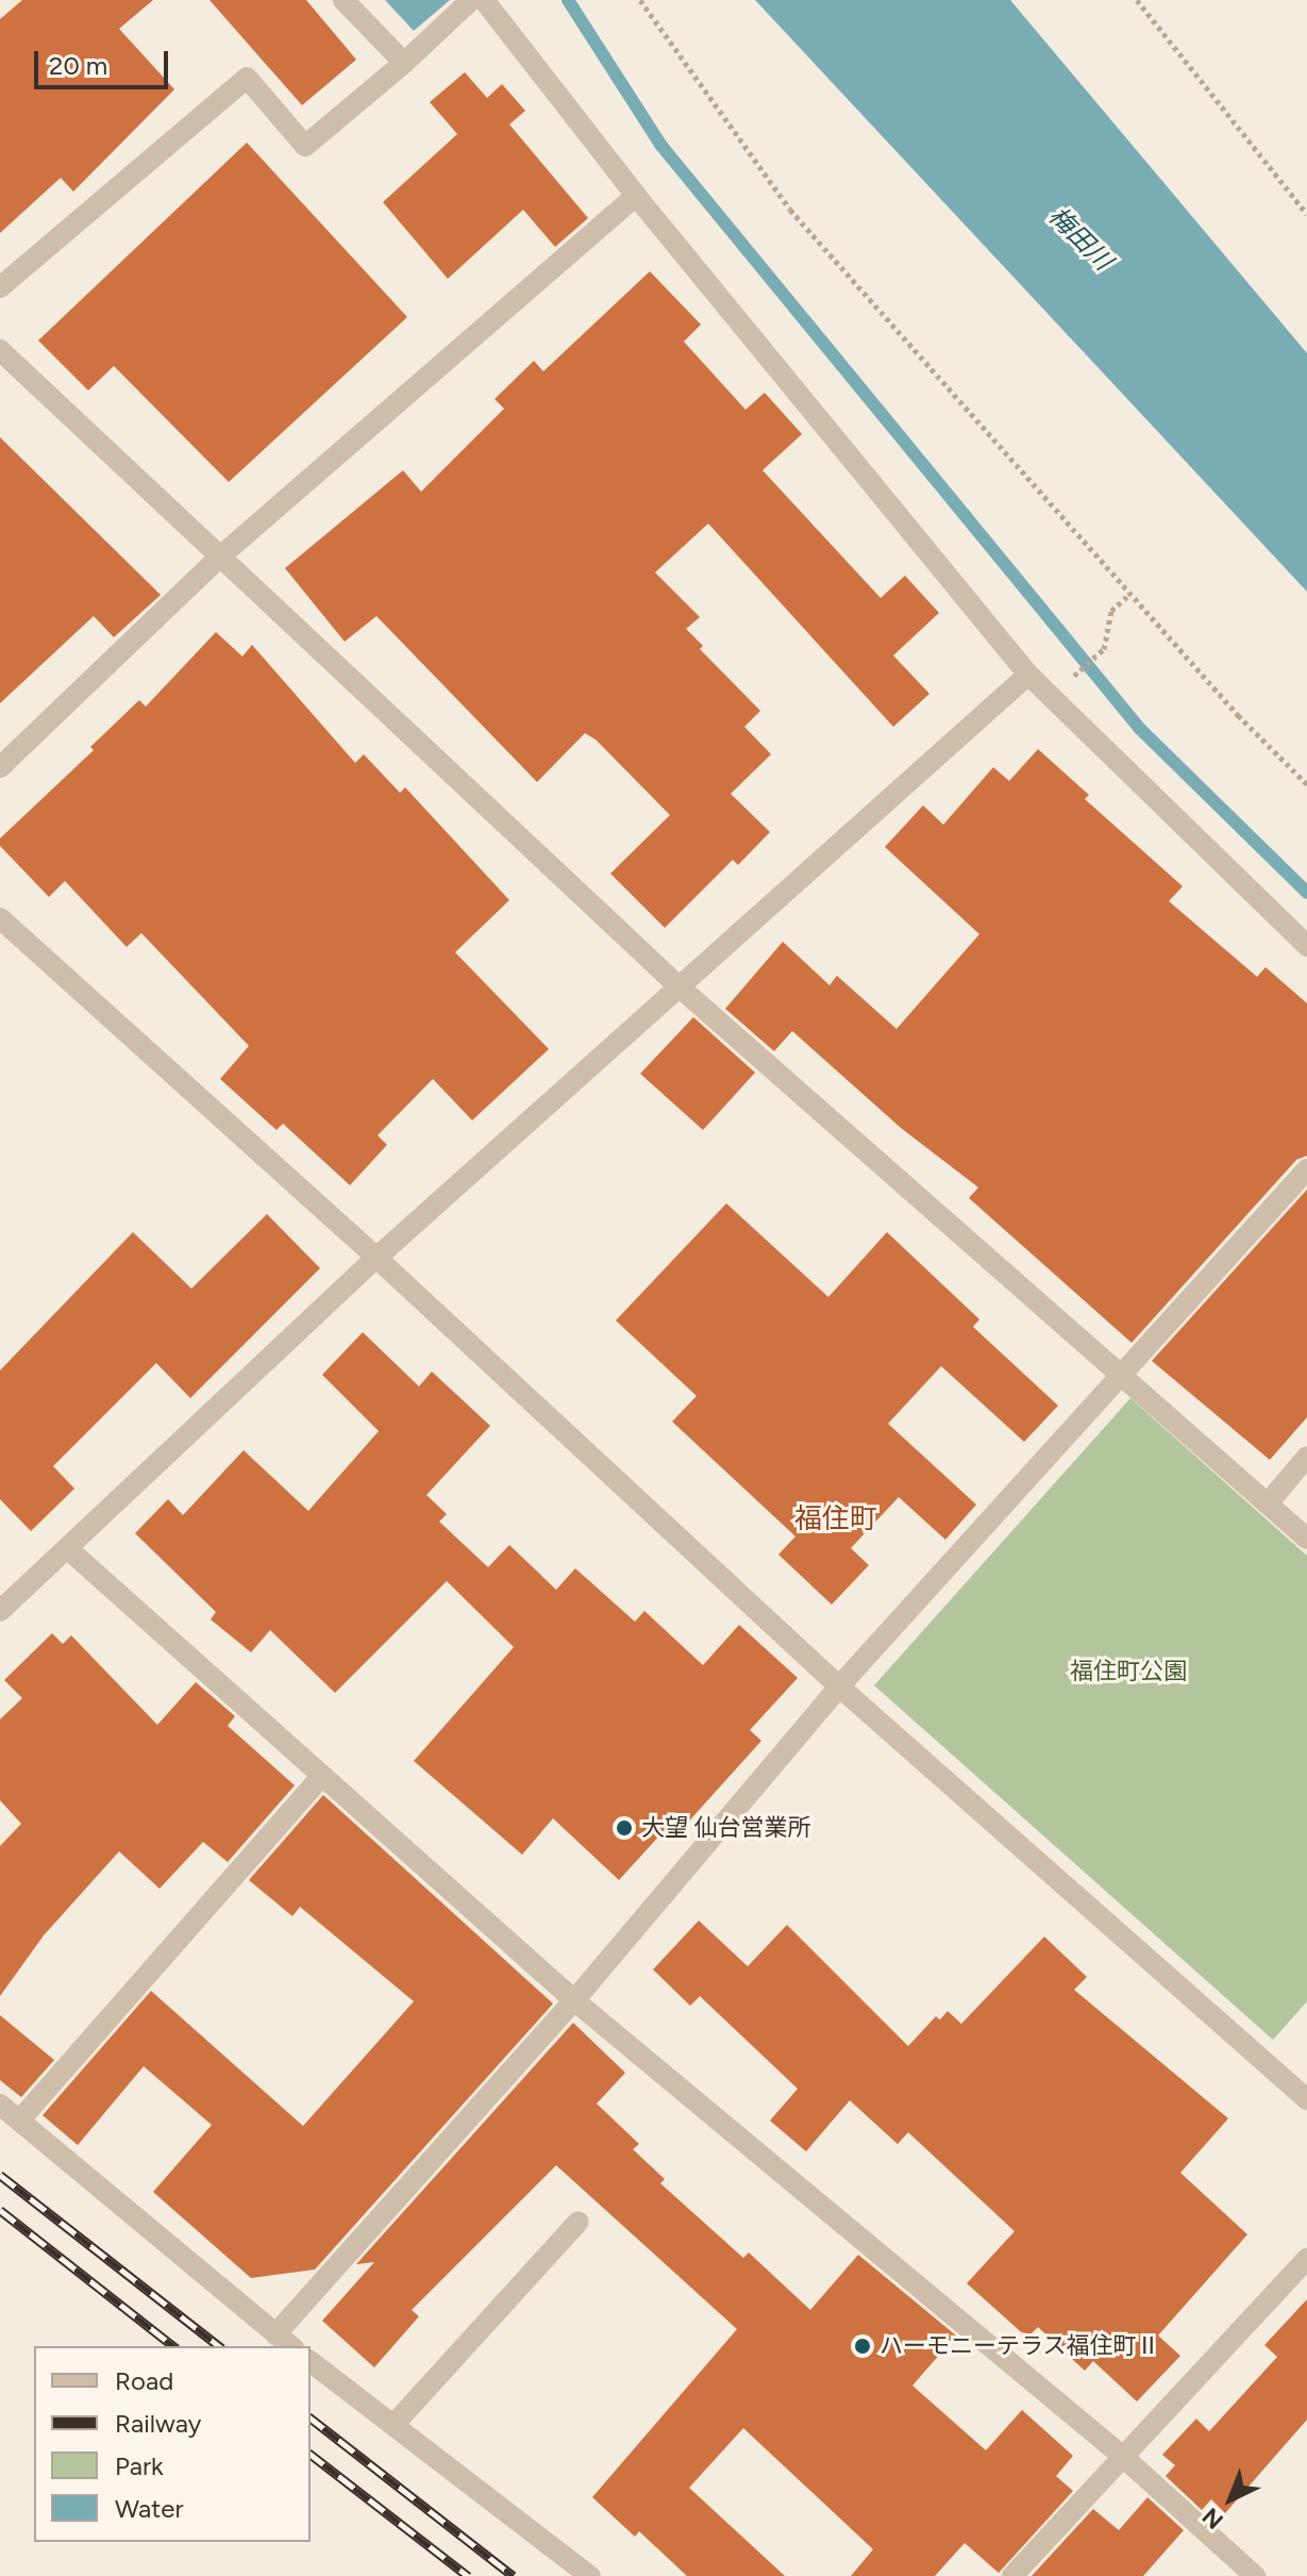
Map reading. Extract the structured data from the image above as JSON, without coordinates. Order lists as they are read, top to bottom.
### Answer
{
  "districts": ["福住町"],
  "water": ["梅田川"],
  "parks": ["福住町公園"],
  "places": ["大望 仙台営業所", "ハーモニーテラス福住町Ⅱ"],
  "legend": [
    "Road",
    "Railway",
    "Park",
    "Water"
  ],
  "scale_bar": "20 m",
  "north": "bottom left"
}
